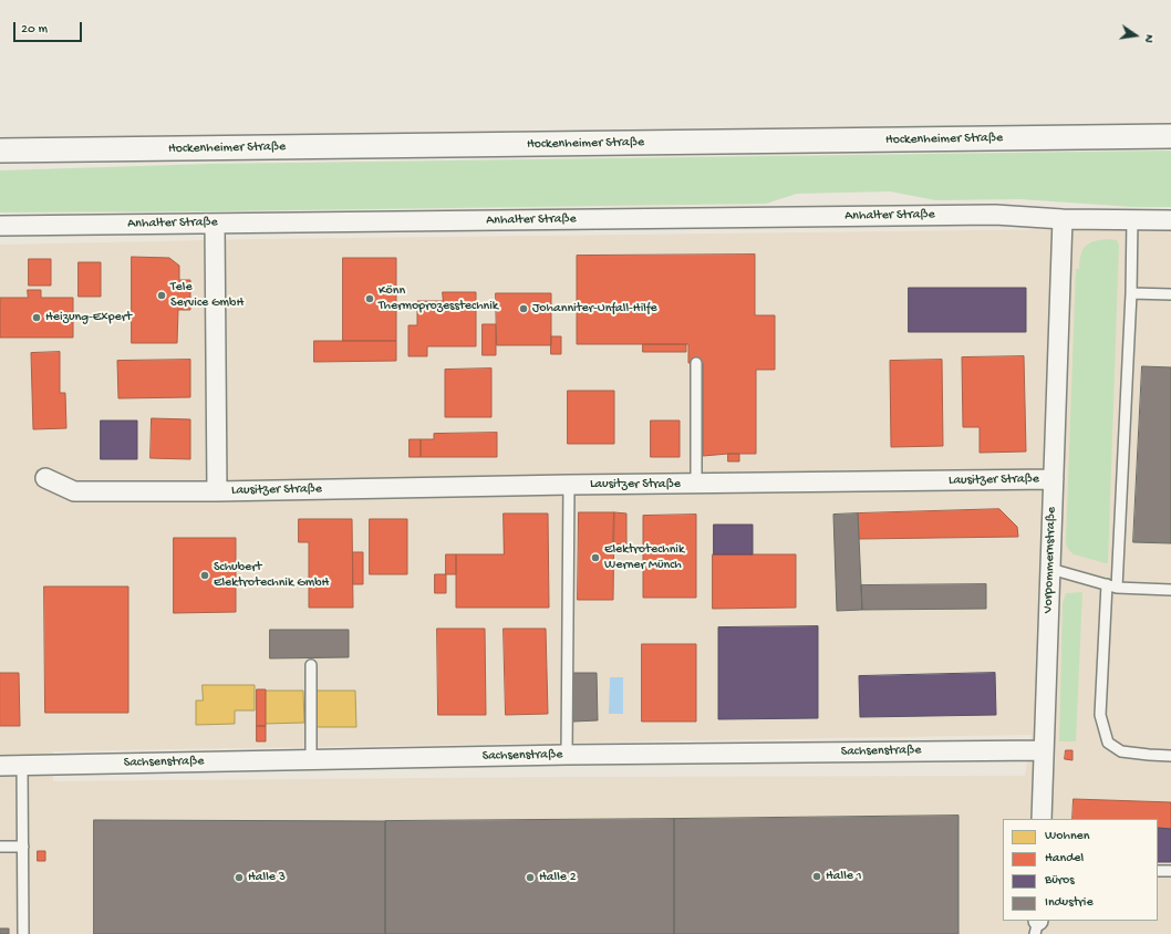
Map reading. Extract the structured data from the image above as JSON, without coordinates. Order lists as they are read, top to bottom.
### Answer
{
  "streets": {
    "street": [
      "Hockenheimer Straße",
      "Anhalter Straße",
      "Lausitzer Straße",
      "Vorpommernstraße",
      "Sachsenstraße"
    ]
  },
  "crossings": [
    ["Anhalter Straße", "Lausitzer Straße"],
    ["Anhalter Straße", "Vorpommernstraße"],
    ["Lausitzer Straße", "Vorpommernstraße"],
    ["Vorpommernstraße", "Sachsenstraße"]
  ],
  "places": [
    "Tele Service GmbH",
    "Könn Thermoprozesstechnik",
    "Johanniter-Unfall-Hilfe",
    "Heizung-Expert",
    "Elektrotechnik Werner Münch",
    "Schubert Elektrotechnik GmbH",
    "Halle 1",
    "Halle 3",
    "Halle 2"
  ],
  "legend": [
    "Wohnen",
    "Handel",
    "Büros",
    "Industrie"
  ],
  "scale_bar": "20 m",
  "north": "right"
}
